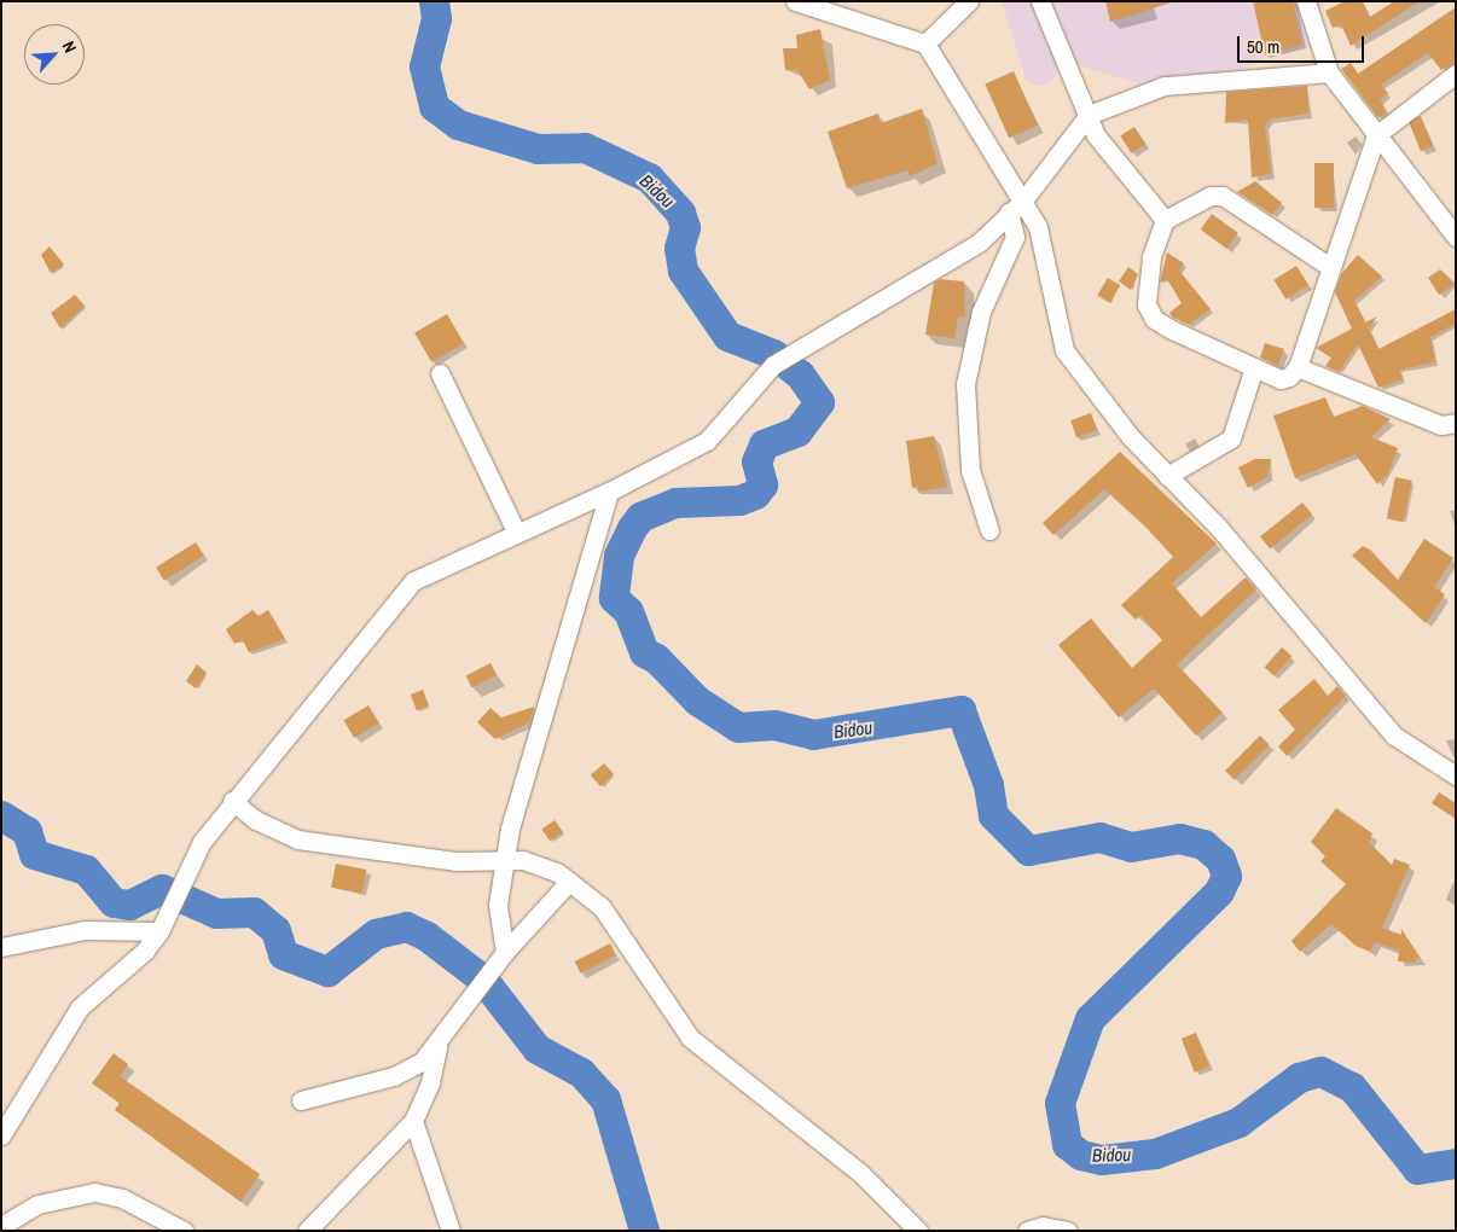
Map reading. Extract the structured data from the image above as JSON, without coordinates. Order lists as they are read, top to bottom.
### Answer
{
  "water": ["Bidou"],
  "scale_bar": "50 m",
  "north": "top right"
}
